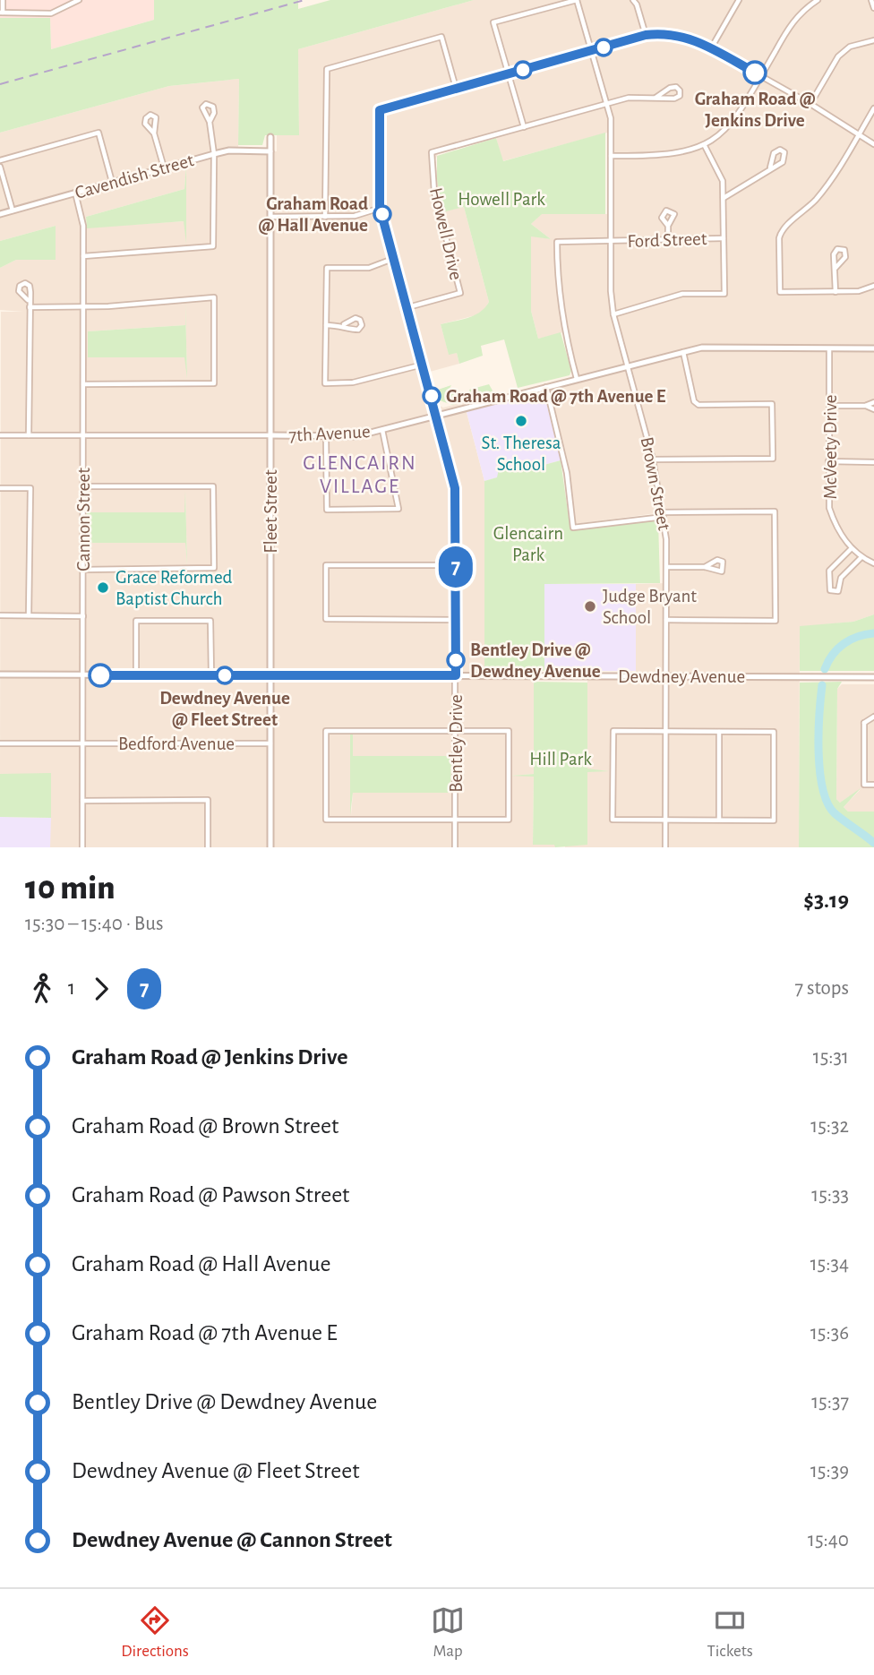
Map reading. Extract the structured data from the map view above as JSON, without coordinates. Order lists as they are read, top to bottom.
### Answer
{
  "streets": {
    "street": [
      "Cavendish Street",
      "Howell Drive",
      "Ford Street",
      "7th Avenue",
      "McVeety Drive",
      "Brown Street",
      "Fleet Street",
      "Cannon Street",
      "Dewdney Avenue",
      "Bedford Avenue",
      "Bentley Drive"
    ]
  },
  "crossings": [
    ["Cavendish Street", "Fleet Street"],
    ["Cavendish Street", "Cannon Street"],
    ["Howell Drive", "Brown Street"],
    ["Howell Drive", "Bentley Drive"],
    ["Ford Street", "7th Avenue"],
    ["Ford Street", "Brown Street"],
    ["7th Avenue", "McVeety Drive"],
    ["7th Avenue", "Brown Street"],
    ["7th Avenue", "Fleet Street"],
    ["7th Avenue", "Cannon Street"],
    ["7th Avenue", "Bentley Drive"],
    ["Brown Street", "Dewdney Avenue"],
    ["Fleet Street", "Dewdney Avenue"],
    ["Fleet Street", "Bedford Avenue"],
    ["Cannon Street", "Dewdney Avenue"],
    ["Cannon Street", "Bedford Avenue"],
    ["Dewdney Avenue", "Bentley Drive"]
  ],
  "districts": ["GLENCAIRN VILLAGE"],
  "parks": ["Howell Park", "Glencairn Park", "Hill Park"],
  "places": [
    "Graham Road @ Jenkins Drive",
    "Graham Road @ Hall Avenue",
    "Graham Road @ 7th Avenue E",
    "St. Theresa School",
    "Grace Reformed Baptist Church",
    "Judge Bryant School",
    "Bentley Drive @ Dewdney Avenue",
    "Dewdney Avenue @ Fleet Street"
  ],
  "lines": ["bus line 7"],
  "page": {
    "on_map": "7",
    "heading": ["10 min", "15:30 – 15:40 · Bus", "$3.19"],
    "legs": ["1", "7", "7 stops"],
    "list": [
      {
        "name": "Graham Road @ Jenkins Drive",
        "value": "15:31"
      },
      {
        "name": "Graham Road @ Brown Street",
        "value": "15:32"
      },
      {
        "name": "Graham Road @ Pawson Street",
        "value": "15:33"
      },
      {
        "name": "Graham Road @ Hall Avenue",
        "value": "15:34"
      },
      {
        "name": "Graham Road @ 7th Avenue E",
        "value": "15:36"
      },
      {
        "name": "Bentley Drive @ Dewdney Avenue",
        "value": "15:37"
      },
      {
        "name": "Dewdney Avenue @ Fleet Street",
        "value": "15:39"
      },
      {
        "name": "Dewdney Avenue @ Cannon Street",
        "value": "15:40"
      }
    ],
    "tabs": ["Directions", "Map", "Tickets"]
  }
}
